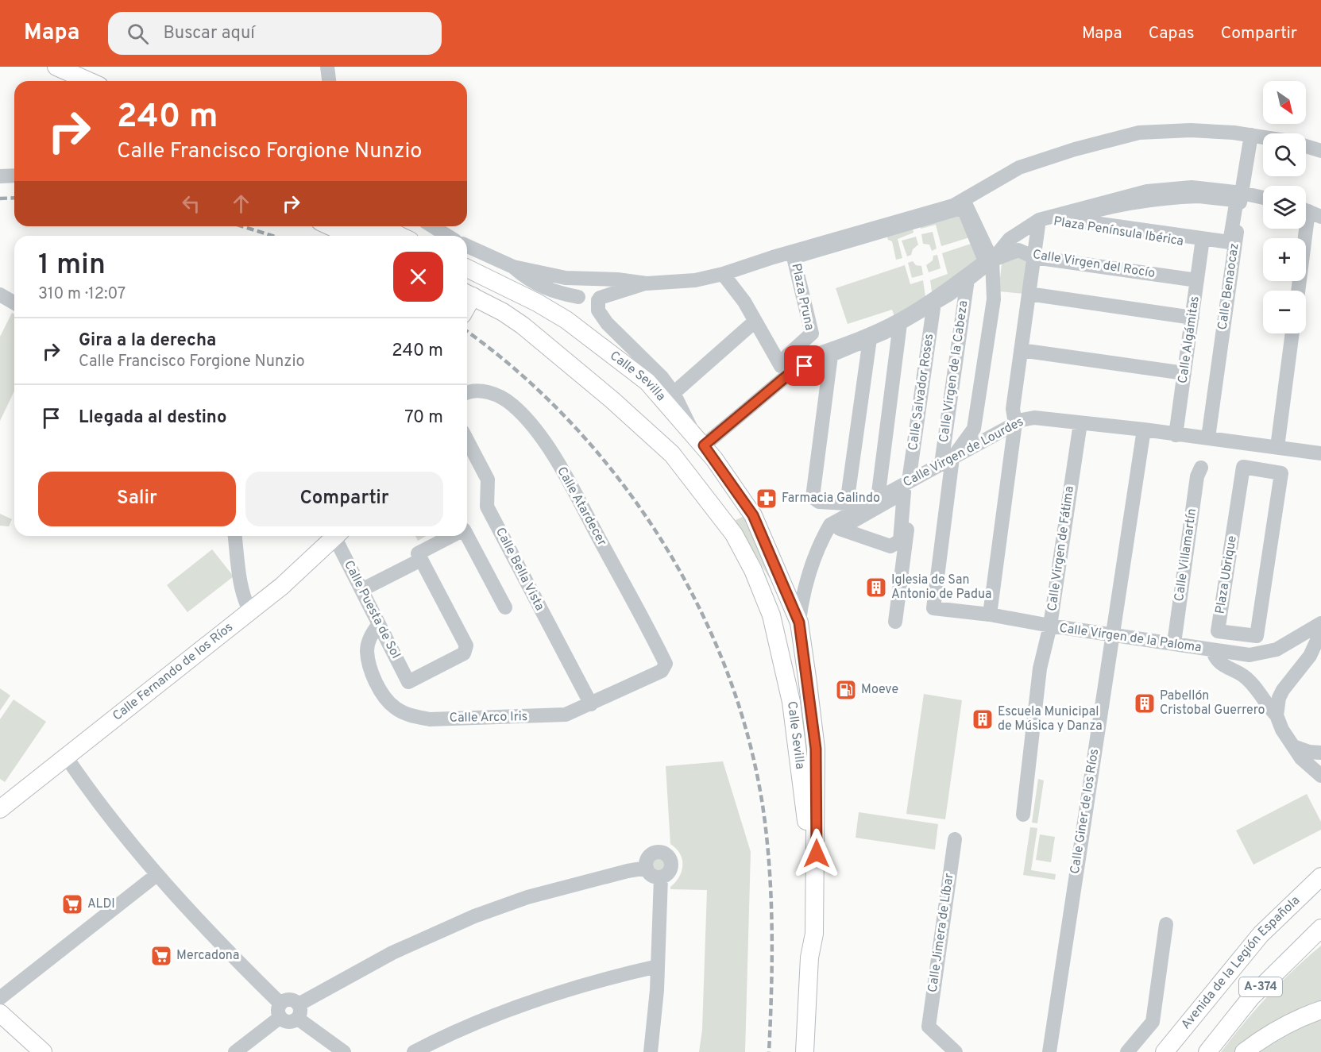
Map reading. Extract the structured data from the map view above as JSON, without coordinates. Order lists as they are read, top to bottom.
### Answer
{
  "streets": {
    "main road": [
      "Calle Sevilla",
      "Calle Fernando de los Ríos",
      "Avenida de la Legión Española",
      "A-374"
    ],
    "street": [
      "Plaza Península Ibérica",
      "Calle Virgen del Rocío",
      "Calle Benaocaz",
      "Plaza Pruna",
      "Calle Algámitas",
      "Calle Virgen de la Cabeza",
      "Calle Salvador Roses",
      "Calle Virgen de Lourdes",
      "Calle Atardecer",
      "Calle Virgen de Fátima",
      "Calle Villamartín",
      "Calle Bella Vista",
      "Plaza Ubrique",
      "Calle Puesta de Sol",
      "Calle Virgen de la Paloma",
      "Calle Arco Iris",
      "Calle Giner de los Ríos",
      "Calle Jimera de Líbar"
    ]
  },
  "crossings": [
    ["Plaza Península Ibérica", "Calle Benaocaz"],
    ["Plaza Península Ibérica", "Calle Algámitas"],
    ["Calle Virgen del Rocío", "Plaza Pruna"],
    ["Calle Virgen del Rocío", "Calle Algámitas"],
    ["Calle Benaocaz", "Calle Virgen de Lourdes"],
    ["Calle Algámitas", "Calle Virgen de Lourdes"],
    ["Calle Virgen de la Cabeza", "Calle Virgen de Lourdes"],
    ["Calle Virgen de la Cabeza", "Calle Virgen de la Paloma"],
    ["Calle Sevilla", "Calle Virgen de Lourdes"],
    ["Calle Salvador Roses", "Calle Virgen de Lourdes"],
    ["Calle Virgen de Lourdes", "Calle Virgen de Fátima"],
    ["Calle Virgen de Lourdes", "Calle Giner de los Ríos"],
    ["Calle Atardecer", "Calle Arco Iris"],
    ["Calle Virgen de Fátima", "Calle Virgen de la Paloma"],
    ["Calle Villamartín", "Calle Virgen de la Paloma"],
    ["Calle Bella Vista", "Calle Arco Iris"],
    ["Calle Puesta de Sol", "Calle Arco Iris"],
    ["Calle Virgen de la Paloma", "Calle Giner de los Ríos"]
  ],
  "places": {
    "pharmacy": ["Farmacia Galindo"],
    "building": ["Iglesia de San Antonio de Padua", "Pabellón Cristobal Guerrero", "Escuela Municipal de Música y Danza"],
    "fuel station": ["Moeve"],
    "supermarket": ["ALDI", "Mercadona"]
  },
  "north": "bottom right",
  "page": {
    "header": "Mapa",
    "search": "Buscar aquí",
    "nav": ["Mapa", "Capas", "Compartir"],
    "map_buttons": ["+", "−"],
    "turn": ["240 m", "Calle Francisco Forgione Nunzio"],
    "heading": ["1 min", "310 m · 12:07"],
    "list": [
      {
        "name": "Gira a la derecha",
        "note": "Calle Francisco Forgione Nunzio",
        "value": "240 m"
      },
      {
        "name": "Llegada al destino",
        "value": "70 m"
      }
    ],
    "buttons": ["Salir", "Compartir"]
  }
}
